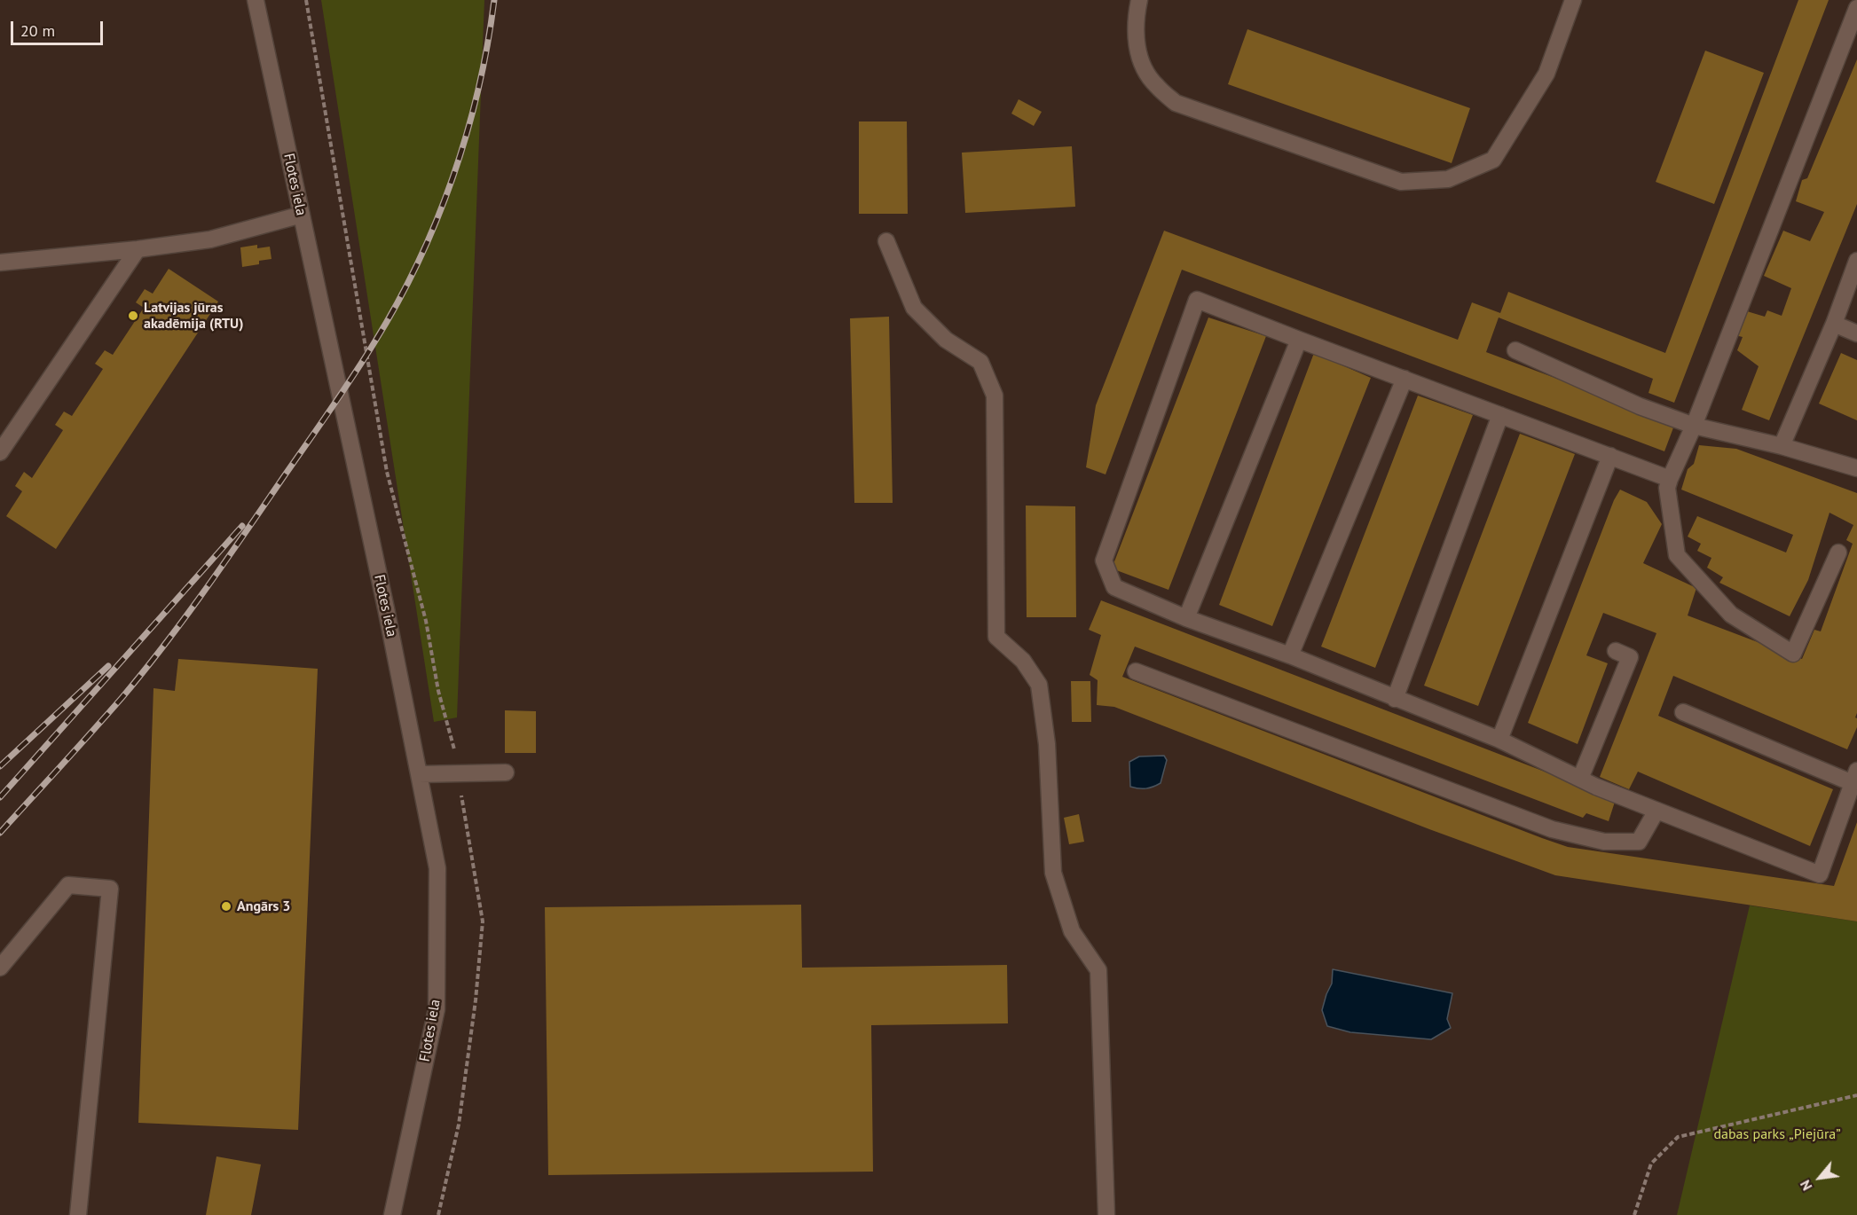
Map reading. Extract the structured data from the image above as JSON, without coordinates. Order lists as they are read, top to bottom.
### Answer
{
  "streets": {
    "street": ["Flotes iela"]
  },
  "parks": ["dabas parks „Piejūra”"],
  "places": ["Latvijas jūras akadēmija (RTU)", "Angārs 3"],
  "scale_bar": "20 m",
  "north": "bottom left"
}
